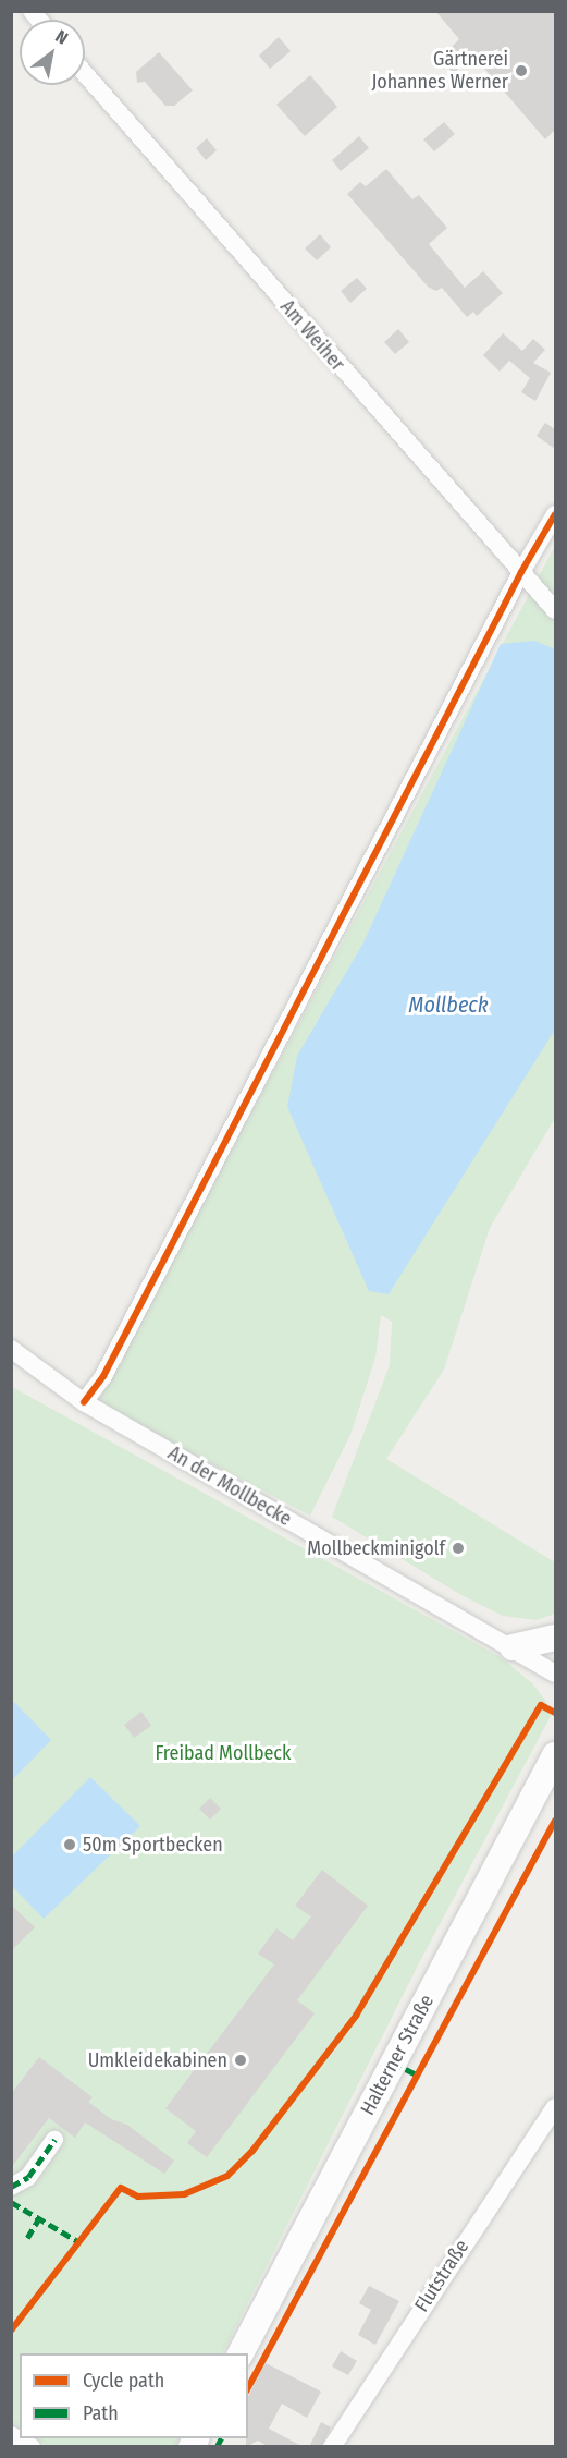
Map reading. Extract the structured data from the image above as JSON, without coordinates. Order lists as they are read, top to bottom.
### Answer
{
  "streets": {
    "main road": ["Halterner Straße"],
    "street": ["Am Weiher", "An der Mollbecke", "Flutstraße"]
  },
  "water": ["Mollbeck"],
  "parks": ["Freibad Mollbeck"],
  "places": [
    "Gärtnerei Johannes Werner",
    "Mollbeckminigolf",
    "50m Sportbecken",
    "Umkleidekabinen"
  ],
  "legend": ["Cycle path", "Path"],
  "north": "top right"
}
